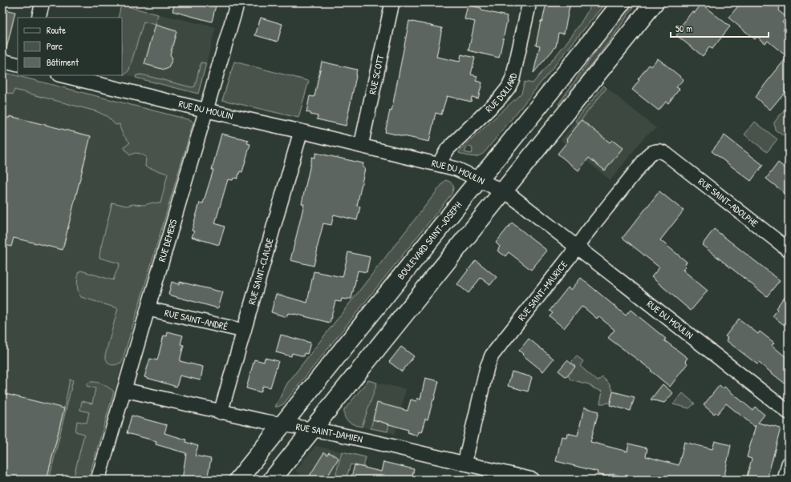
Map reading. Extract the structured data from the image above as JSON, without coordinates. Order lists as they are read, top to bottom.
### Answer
{
  "streets": {
    "main road": ["BOULEVARD SAINT-JOSEPH"],
    "street": [
      "RUE SCOTT",
      "RUE DOLLARD",
      "RUE DU MOULIN",
      "RUE SAINT-ADOLPHE",
      "RUE DEMERS",
      "RUE SAINT-CLAUDE",
      "RUE SAINT-MAURICE",
      "RUE SAINT-ANDRÉ",
      "RUE SAINT-DAMIEN"
    ]
  },
  "crossings": [
    ["RUE SCOTT", "RUE DU MOULIN"],
    ["RUE DOLLARD", "RUE DU MOULIN"],
    ["RUE DU MOULIN", "BOULEVARD SAINT-JOSEPH"],
    ["RUE DU MOULIN", "RUE DEMERS"],
    ["RUE DU MOULIN", "RUE SAINT-CLAUDE"],
    ["RUE DU MOULIN", "RUE SAINT-MAURICE"],
    ["RUE SAINT-ADOLPHE", "RUE SAINT-MAURICE"],
    ["BOULEVARD SAINT-JOSEPH", "RUE SAINT-DAMIEN"],
    ["RUE DEMERS", "RUE SAINT-ANDRÉ"],
    ["RUE DEMERS", "RUE SAINT-DAMIEN"],
    ["RUE SAINT-CLAUDE", "RUE SAINT-ANDRÉ"],
    ["RUE SAINT-CLAUDE", "RUE SAINT-DAMIEN"],
    ["RUE SAINT-MAURICE", "RUE SAINT-DAMIEN"]
  ],
  "legend": ["Route", "Parc", "Bâtiment"],
  "scale_bar": "50 m"
}
